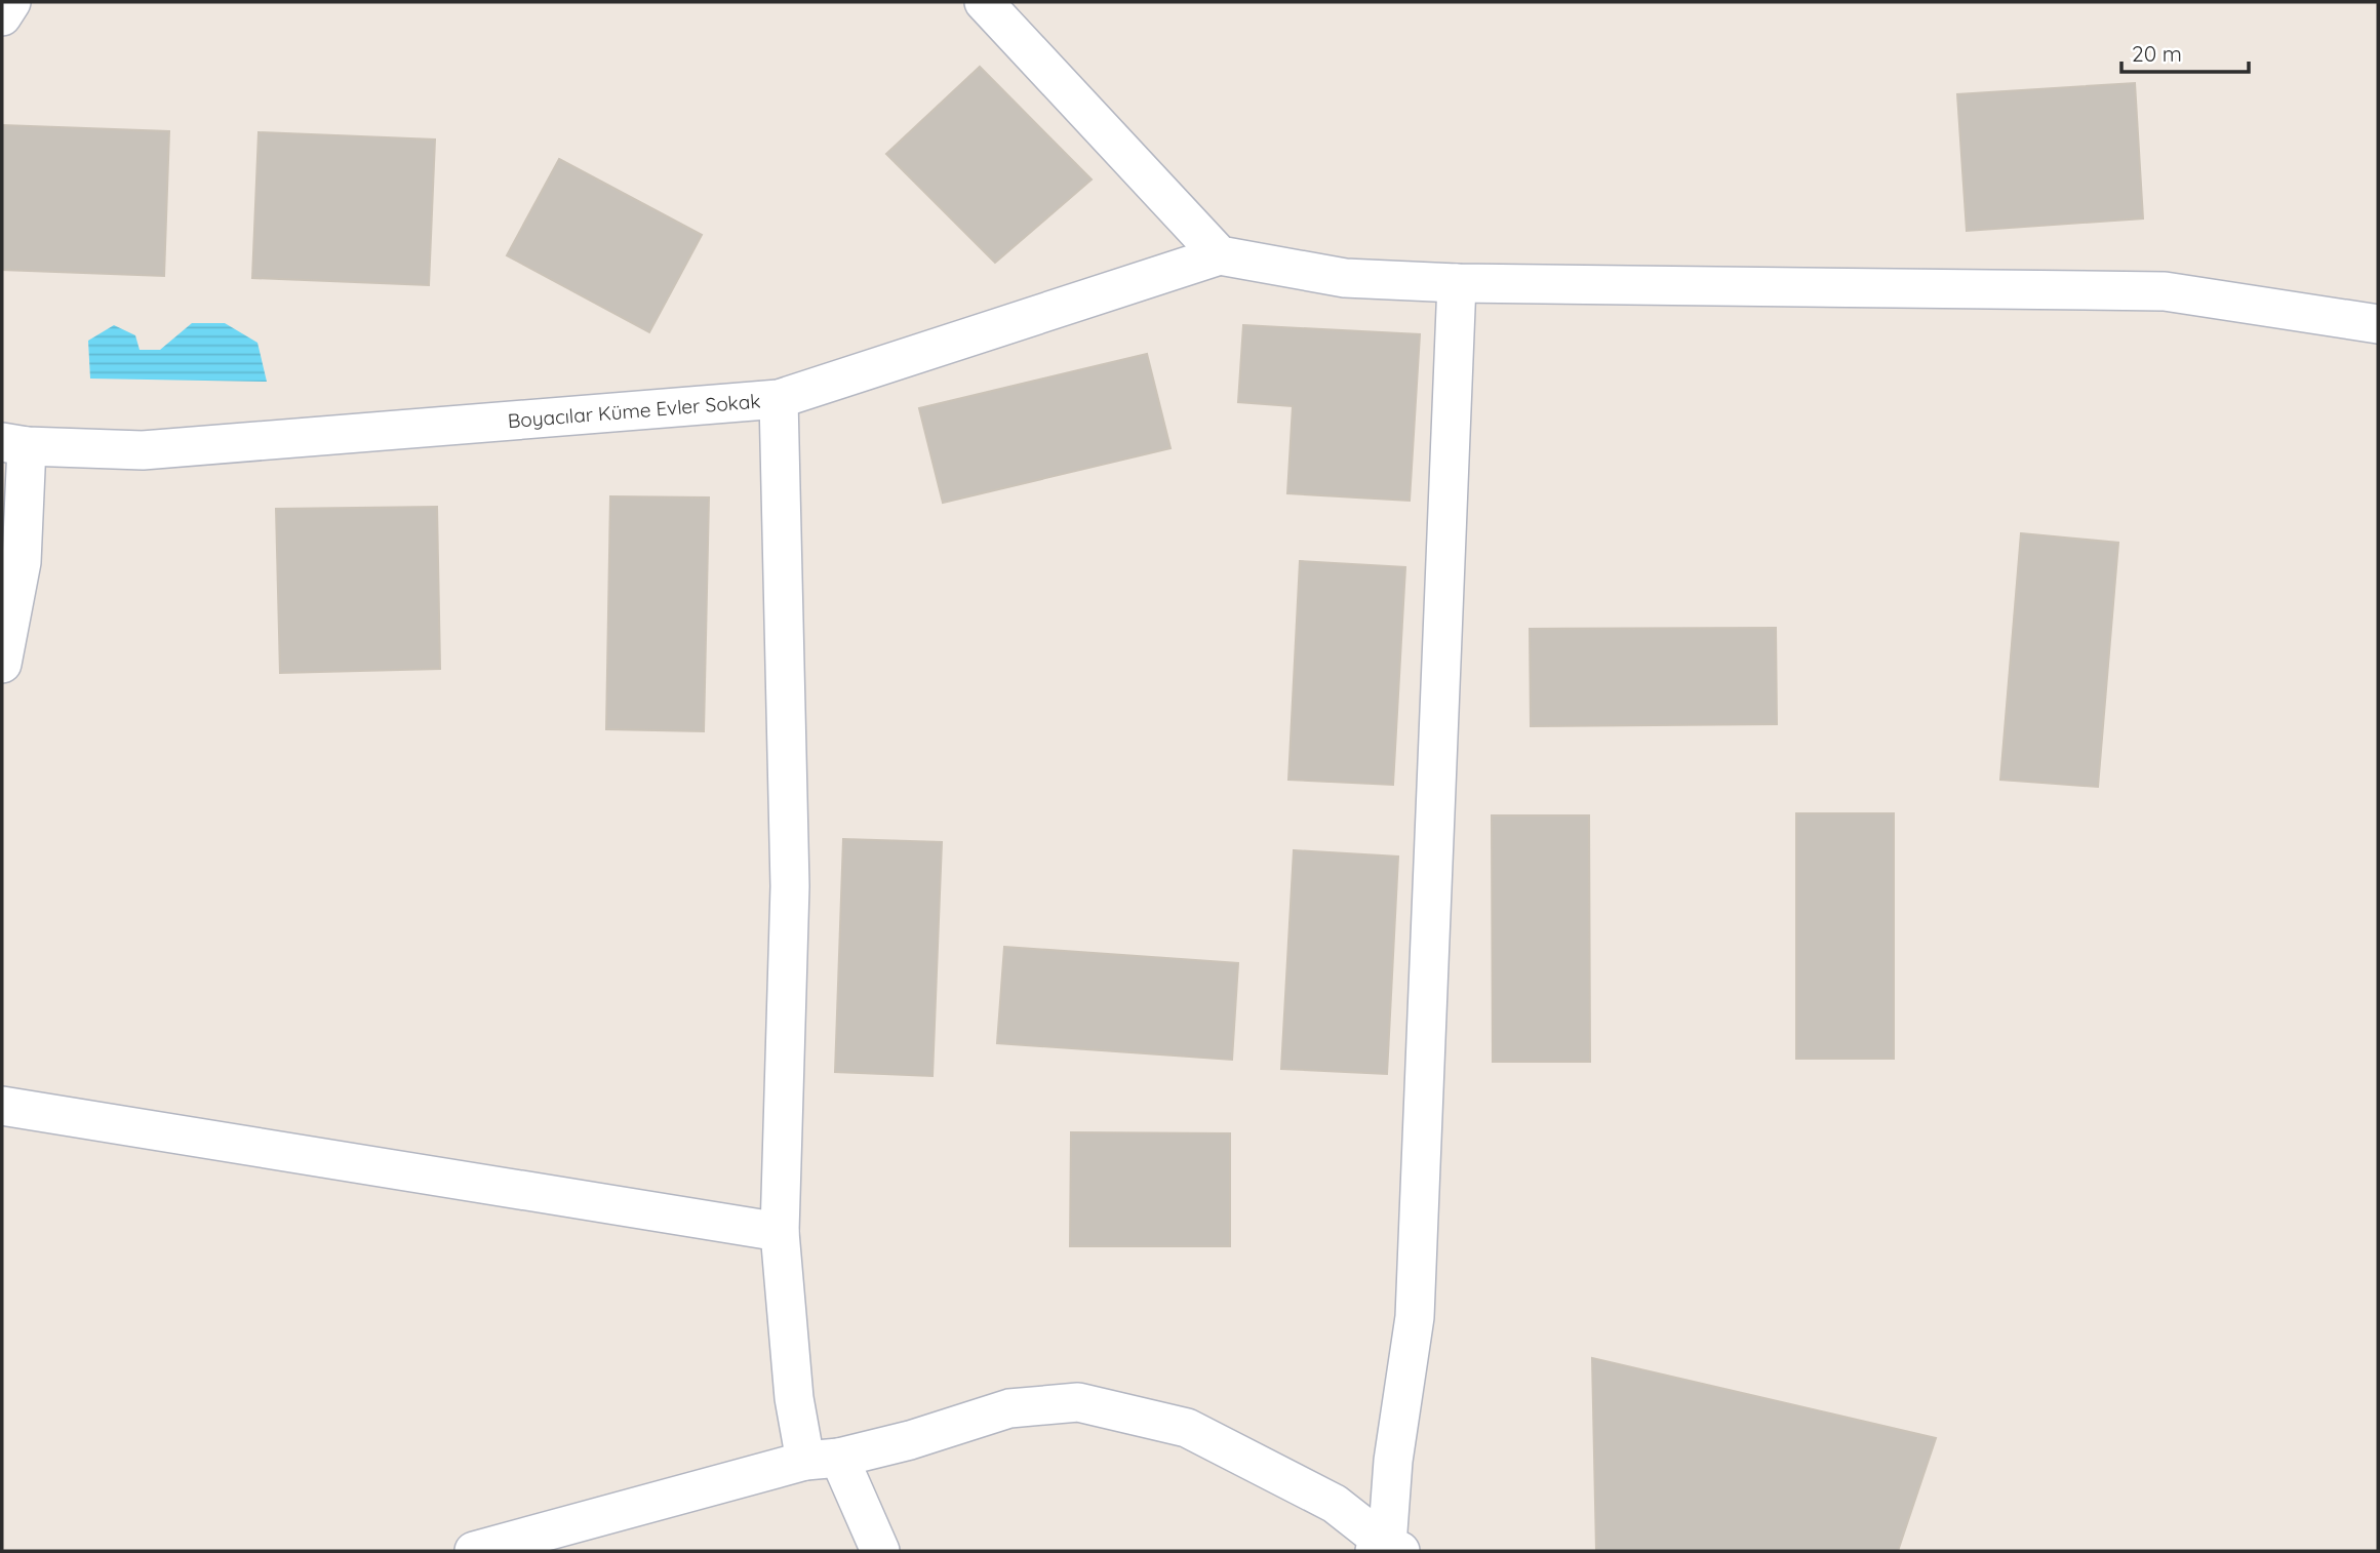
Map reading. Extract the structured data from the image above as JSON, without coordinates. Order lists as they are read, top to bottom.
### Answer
{
  "streets": {
    "street": ["Boyacılar Küme Evler Sokak"]
  },
  "scale_bar": "20 m"
}
